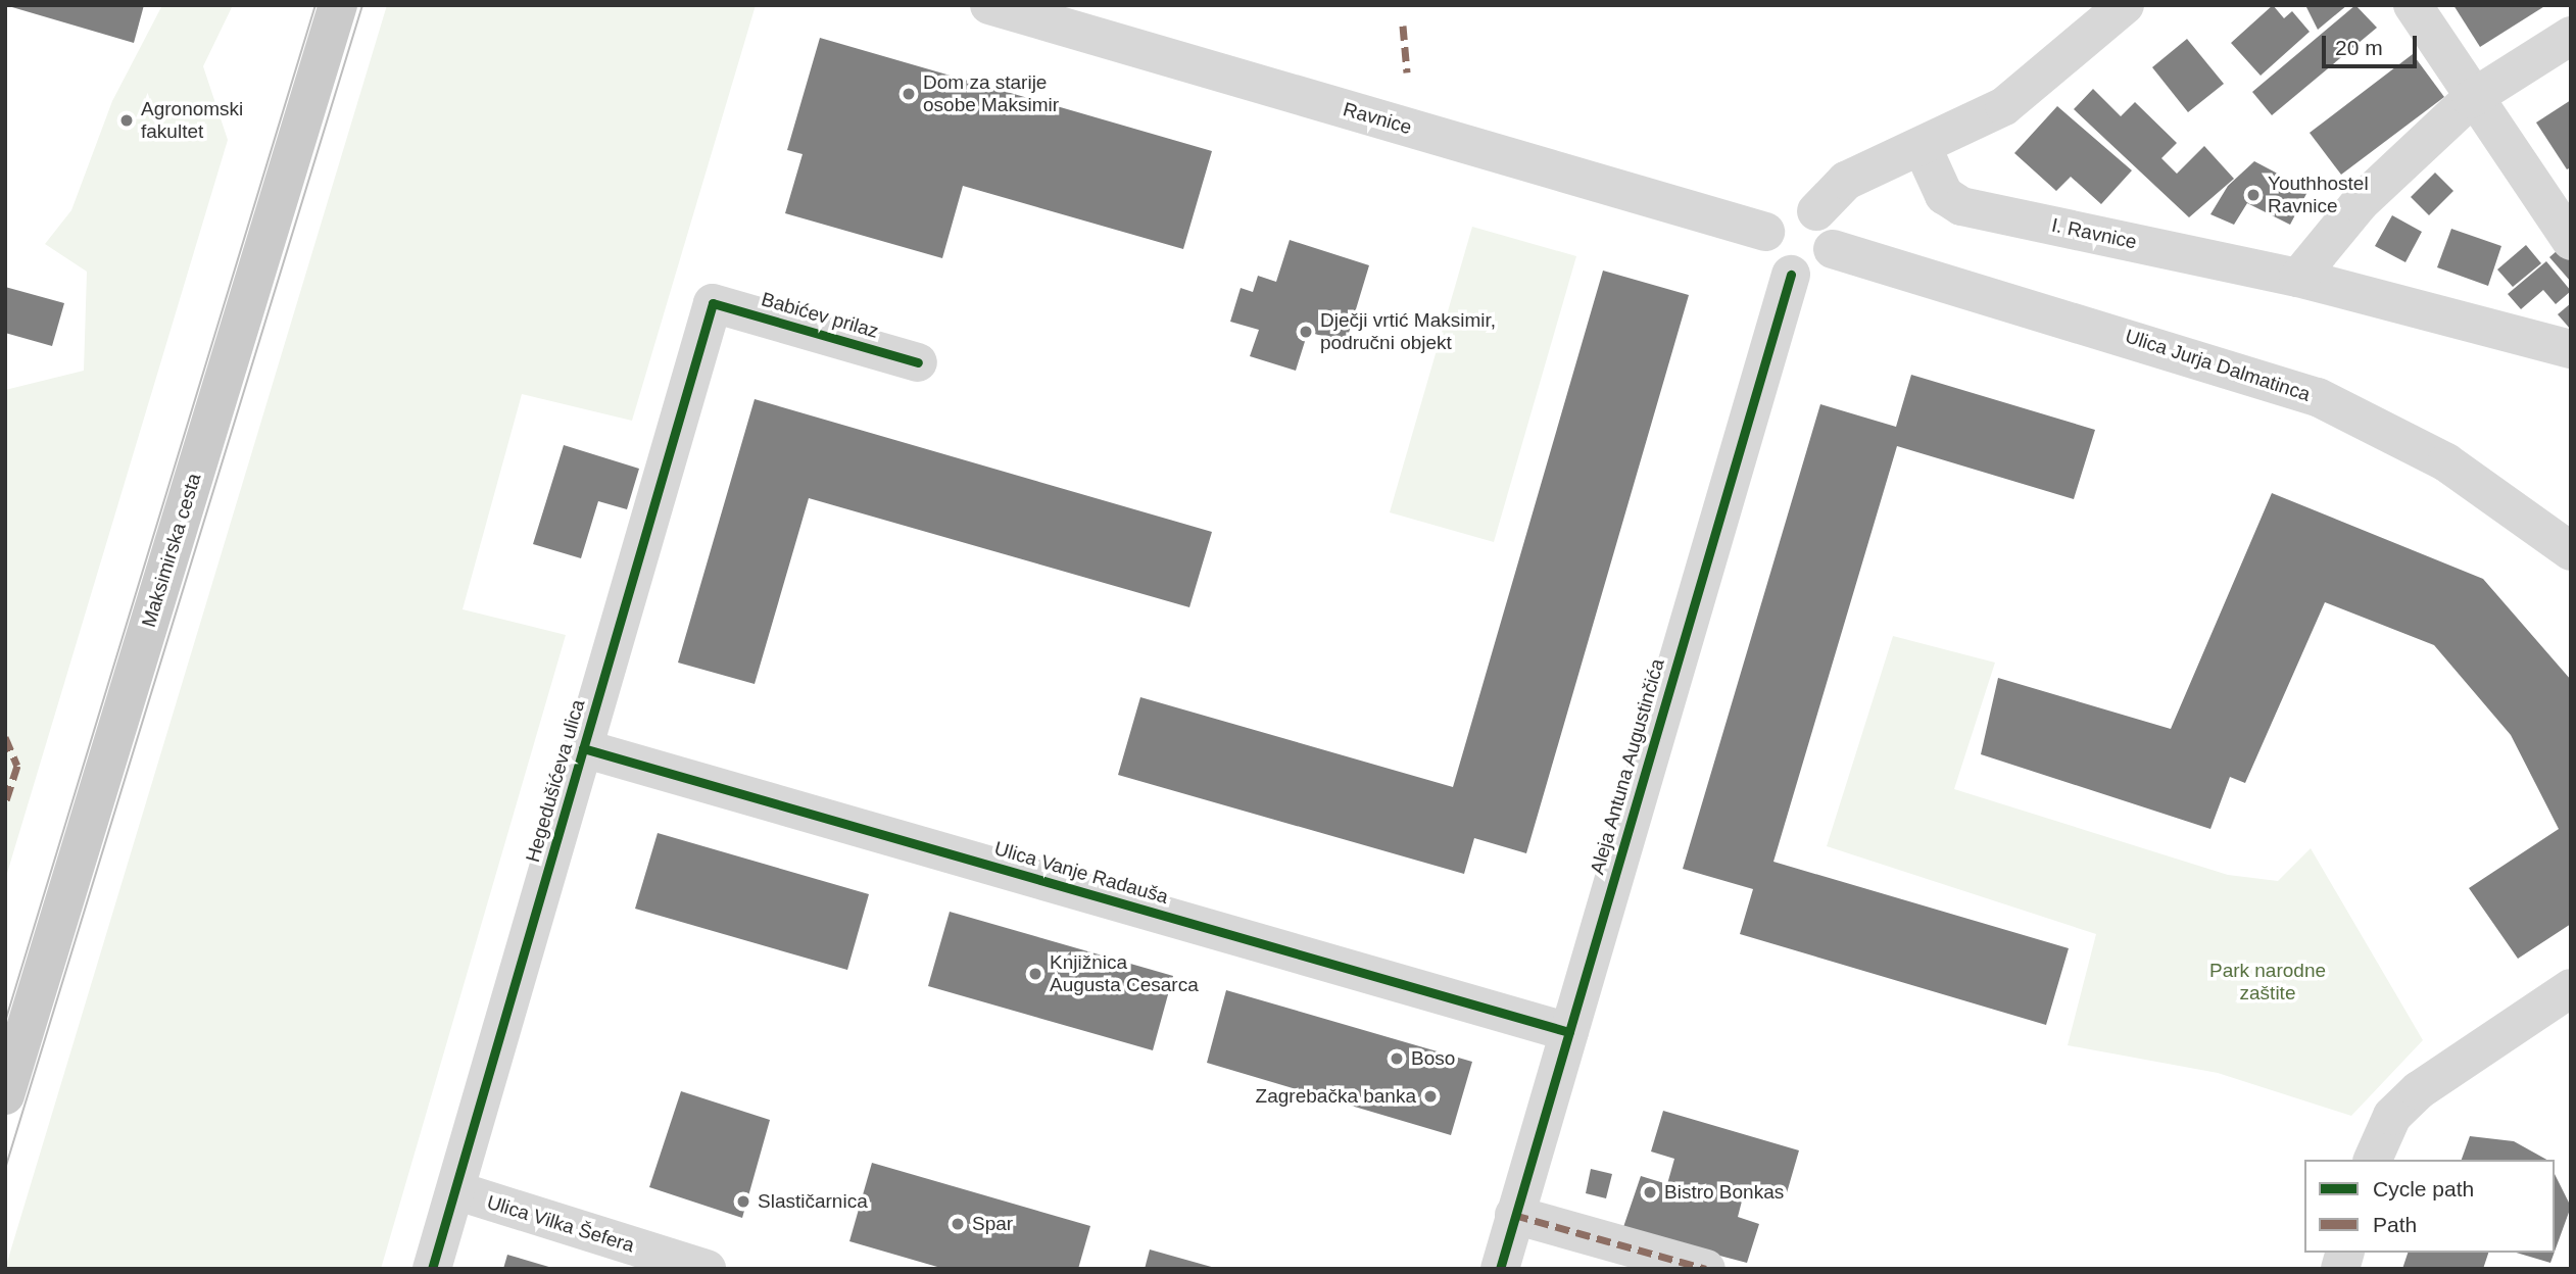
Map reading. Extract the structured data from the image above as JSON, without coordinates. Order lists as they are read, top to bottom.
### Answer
{
  "streets": {
    "main road": ["Maksimirska cesta"],
    "street": [
      "Ravnice",
      "I. Ravnice",
      "Babićev prilaz",
      "Ulica Jurja Dalmatinca",
      "Aleja Antuna Augustinčića",
      "Hegedušićeva ulica",
      "Ulica Vanje Radauša",
      "Ulica Vilka Šefera"
    ]
  },
  "crossings": [
    ["Ravnice", "Ulica Jurja Dalmatinca"],
    ["Ravnice", "Aleja Antuna Augustinčića"],
    ["Babićev prilaz", "Hegedušićeva ulica"],
    ["Ulica Jurja Dalmatinca", "Aleja Antuna Augustinčića"],
    ["Aleja Antuna Augustinčića", "Ulica Vanje Radauša"],
    ["Hegedušićeva ulica", "Ulica Vanje Radauša"],
    ["Hegedušićeva ulica", "Ulica Vilka Šefera"]
  ],
  "parks": ["Park narodne zaštite"],
  "places": [
    "Dom za starije osobe Maksimir",
    "Agronomski fakultet",
    "Youthhostel Ravnice",
    "Dječji vrtić Maksimir, područni objekt",
    "Knjižnica Augusta Cesarca",
    "Boso",
    "Zagrebačka banka",
    "Bistro Bonkas",
    "Slastičarnica",
    "Spar"
  ],
  "legend": ["Cycle path", "Path"],
  "scale_bar": "20 m"
}
